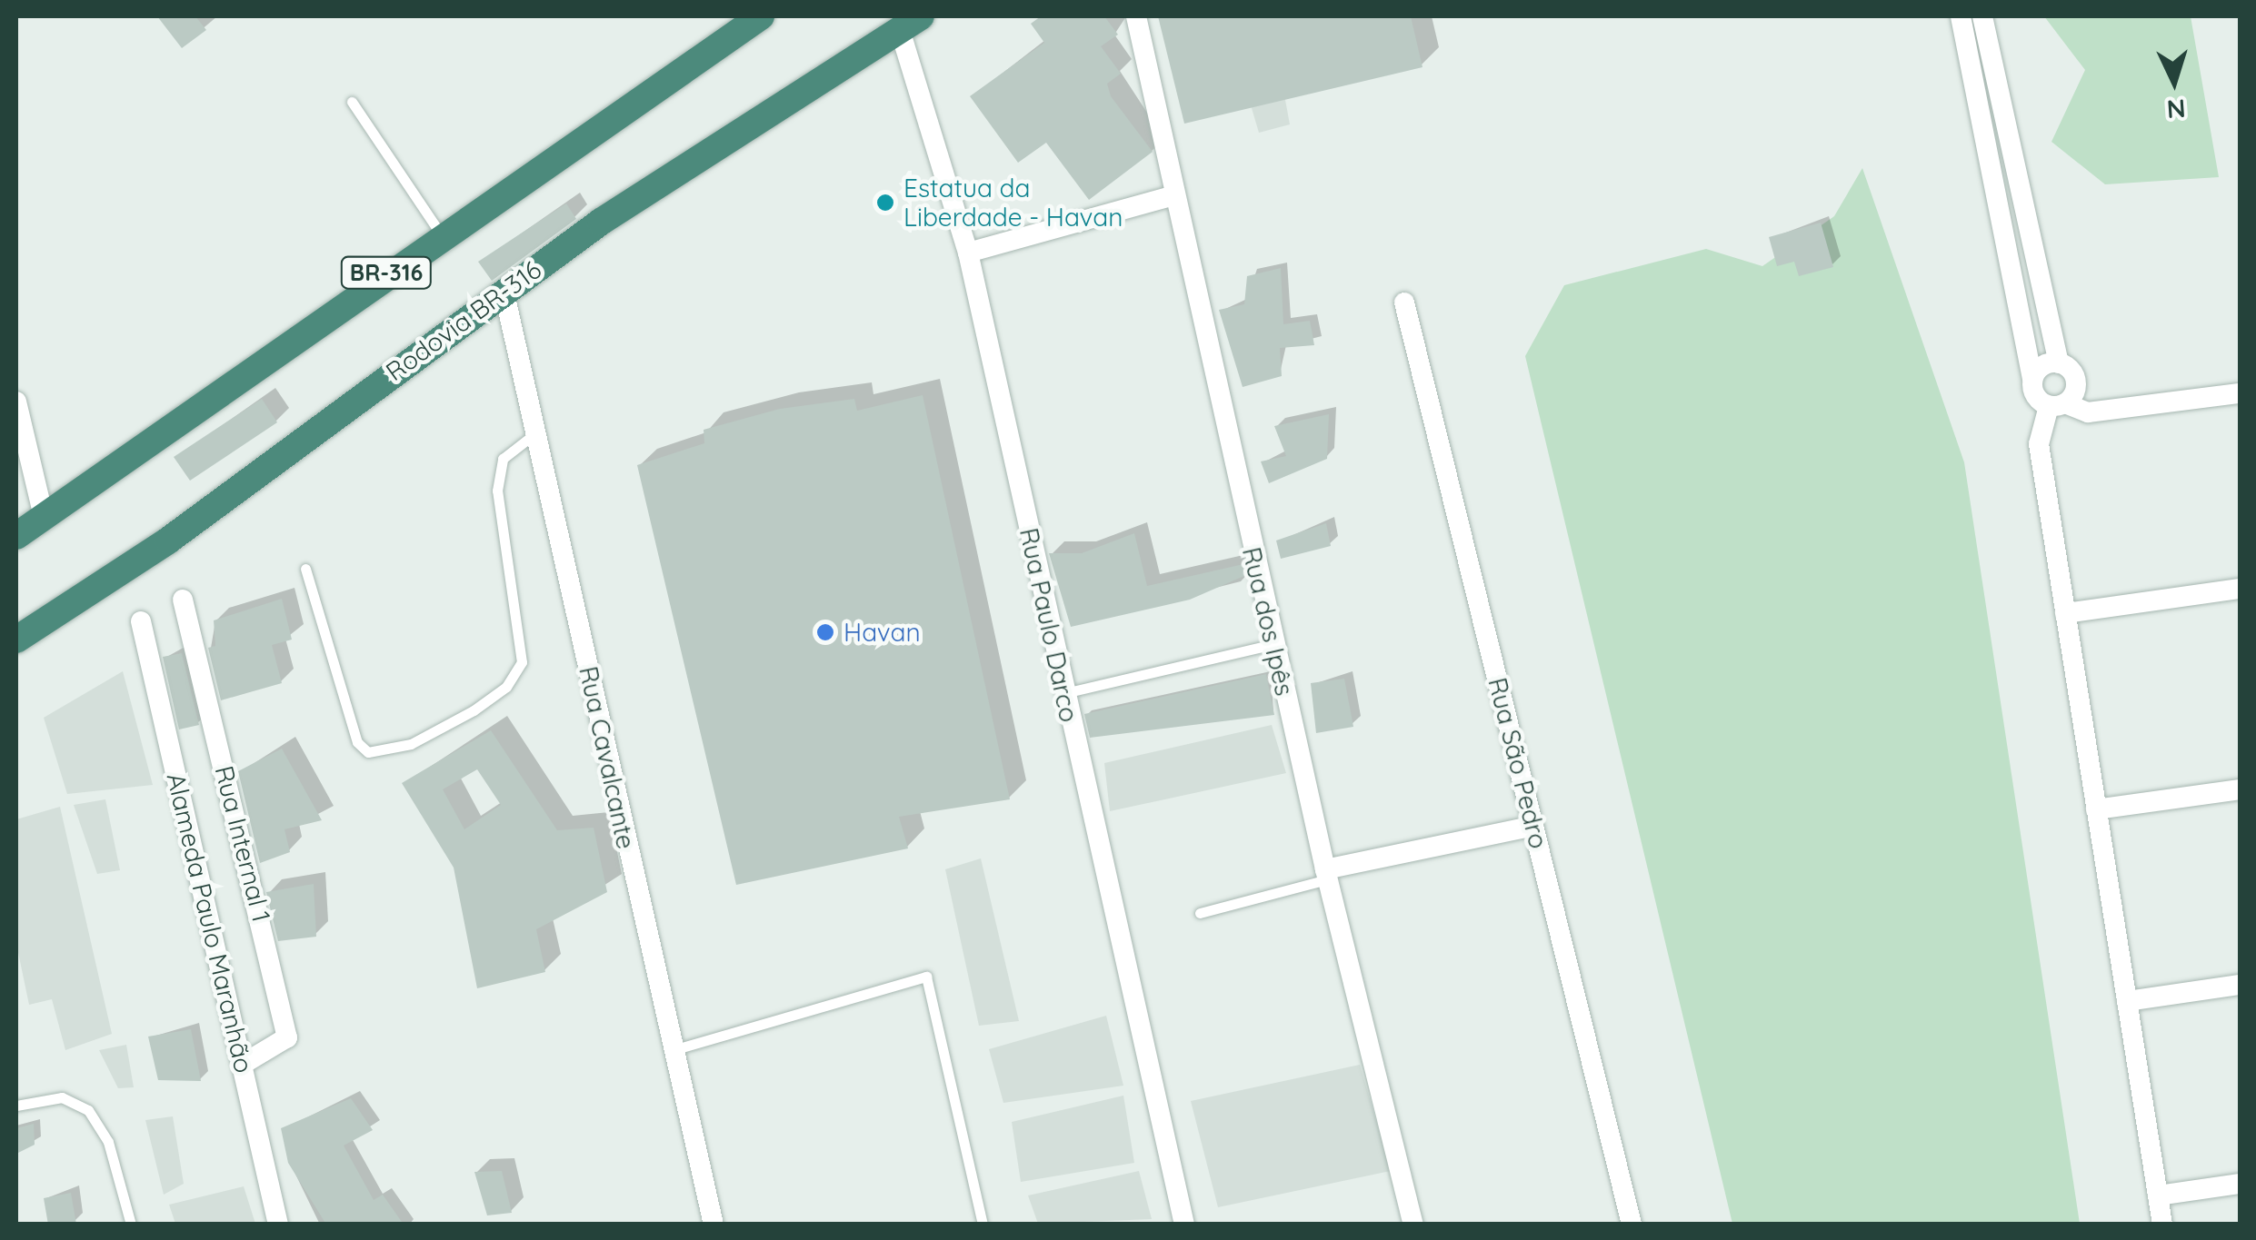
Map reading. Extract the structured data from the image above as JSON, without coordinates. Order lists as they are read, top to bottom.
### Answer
{
  "streets": {
    "highway": ["BR-316", "Rodovia BR-316"],
    "street": [
      "Rua dos Ipês",
      "Rua Paulo Darco",
      "Rua Cavalcante",
      "Rua São Pedro",
      "Rua Internal 1",
      "Alameda Paulo Maranhão"
    ]
  },
  "crossings": [
    ["Rodovia BR-316", "Rua Paulo Darco"],
    ["Rodovia BR-316", "Rua Cavalcante"],
    ["Rua Internal 1", "Alameda Paulo Maranhão"]
  ],
  "places": ["Estatua da Liberdade - Havan", "Havan"],
  "north": "bottom"
}
